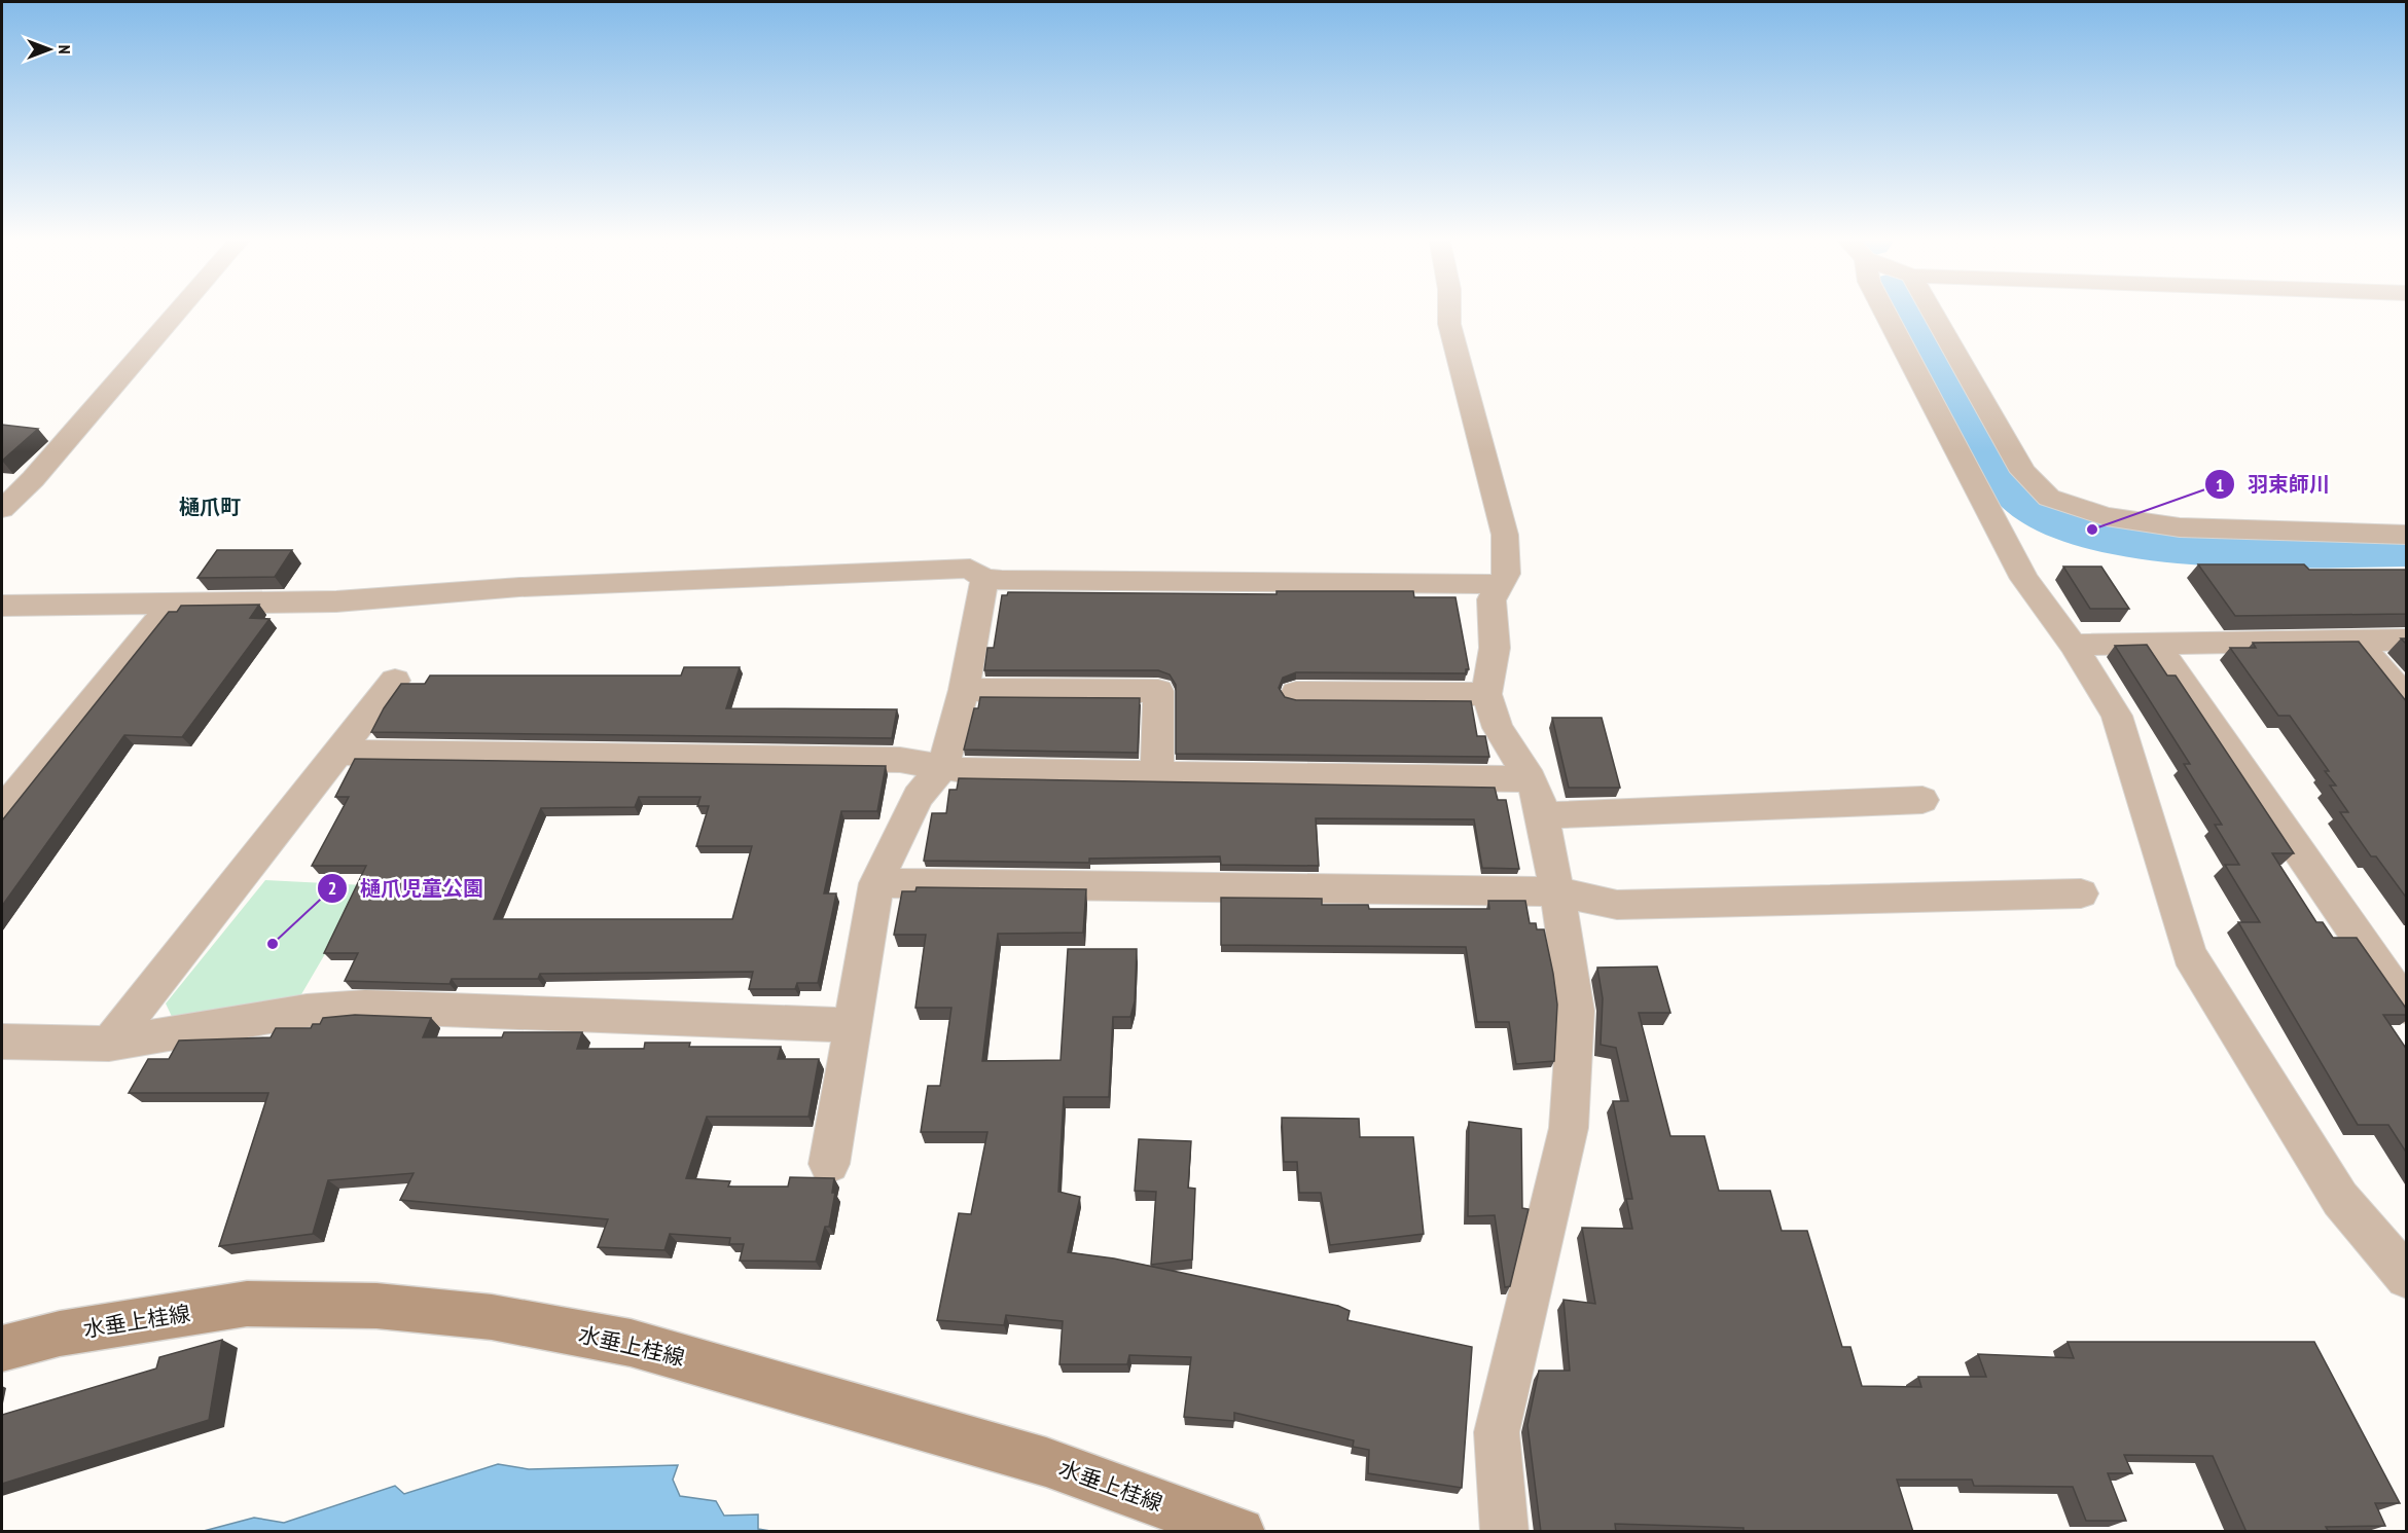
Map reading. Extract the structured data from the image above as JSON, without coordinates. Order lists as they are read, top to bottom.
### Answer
{
  "streets": {
    "main road": ["水垂上桂線"]
  },
  "districts": ["樋爪町"],
  "places": ["羽束師川", "樋爪児童公園"],
  "north": "right"
}
